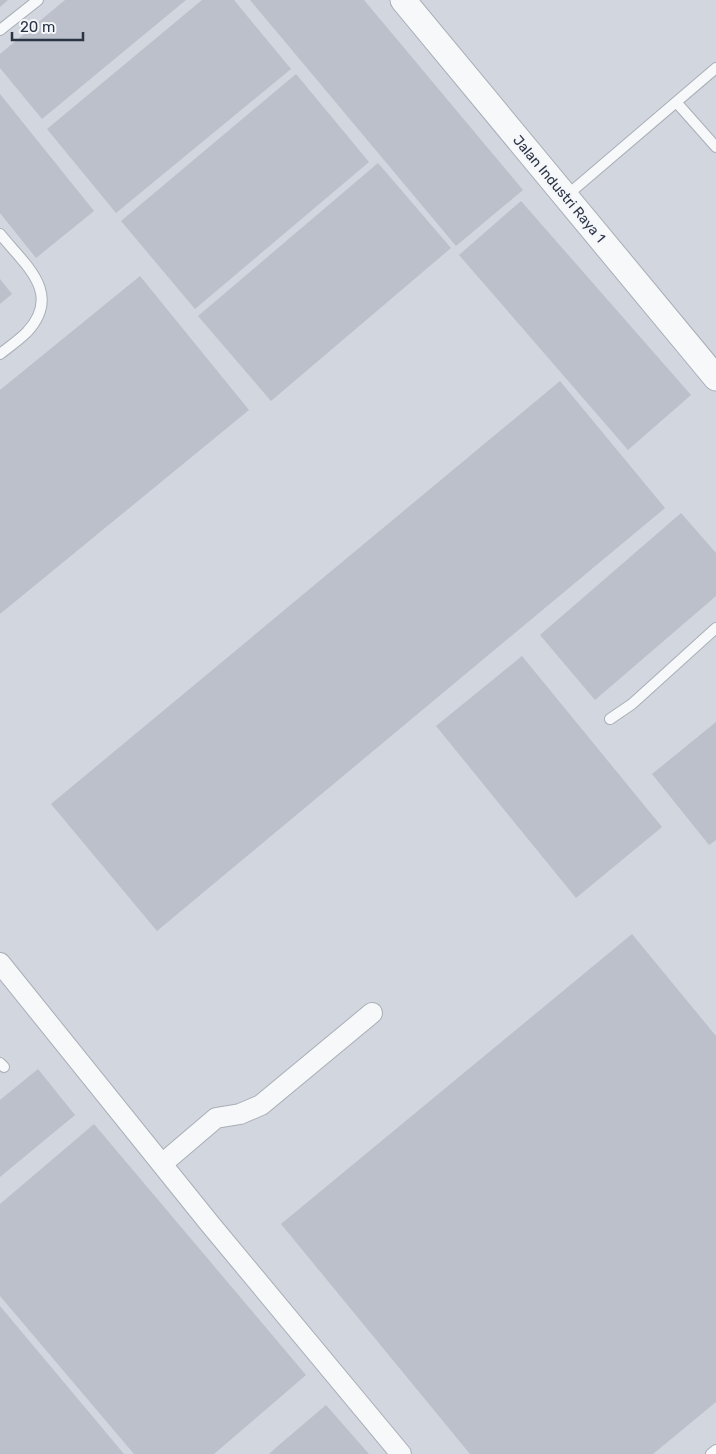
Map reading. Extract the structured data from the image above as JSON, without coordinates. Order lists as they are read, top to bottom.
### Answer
{
  "streets": {
    "street": ["Jalan Industri Raya 1"]
  },
  "scale_bar": "20 m"
}
